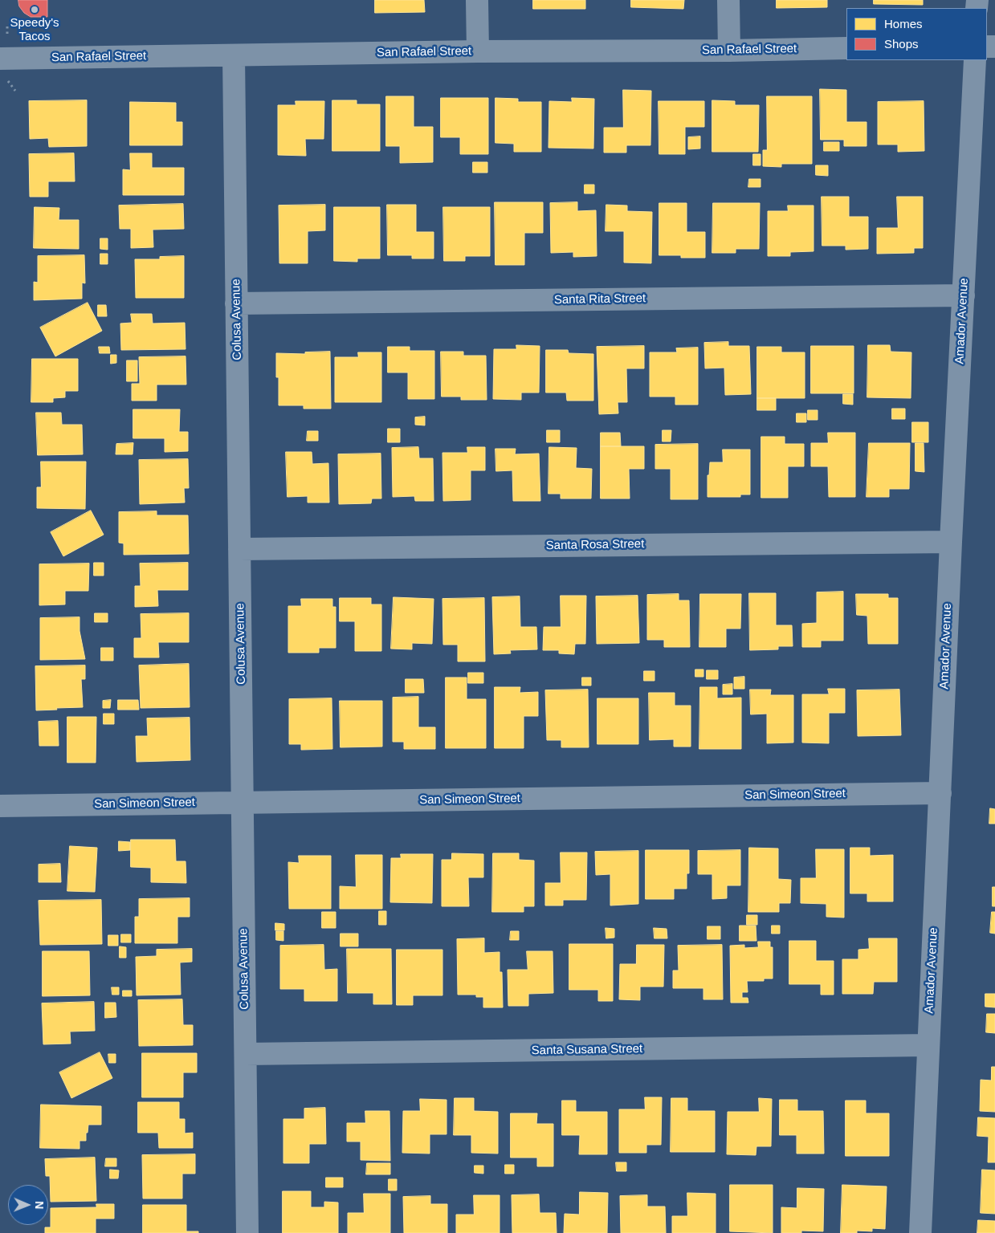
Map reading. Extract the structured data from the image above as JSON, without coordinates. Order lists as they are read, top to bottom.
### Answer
{
  "streets": {
    "street": [
      "San Rafael Street",
      "Santa Rita Street",
      "Colusa Avenue",
      "Amador Avenue",
      "Santa Rosa Street",
      "San Simeon Street",
      "Santa Susana Street"
    ]
  },
  "crossings": [
    ["San Rafael Street", "Colusa Avenue"],
    ["Santa Rita Street", "Colusa Avenue"],
    ["Santa Rita Street", "Amador Avenue"],
    ["Colusa Avenue", "Santa Rosa Street"],
    ["Colusa Avenue", "San Simeon Street"],
    ["Colusa Avenue", "Santa Susana Street"],
    ["Amador Avenue", "Santa Rosa Street"],
    ["Amador Avenue", "San Simeon Street"],
    ["Amador Avenue", "Santa Susana Street"]
  ],
  "places": ["Speedy's Tacos"],
  "legend": ["Homes", "Shops"],
  "north": "right"
}
